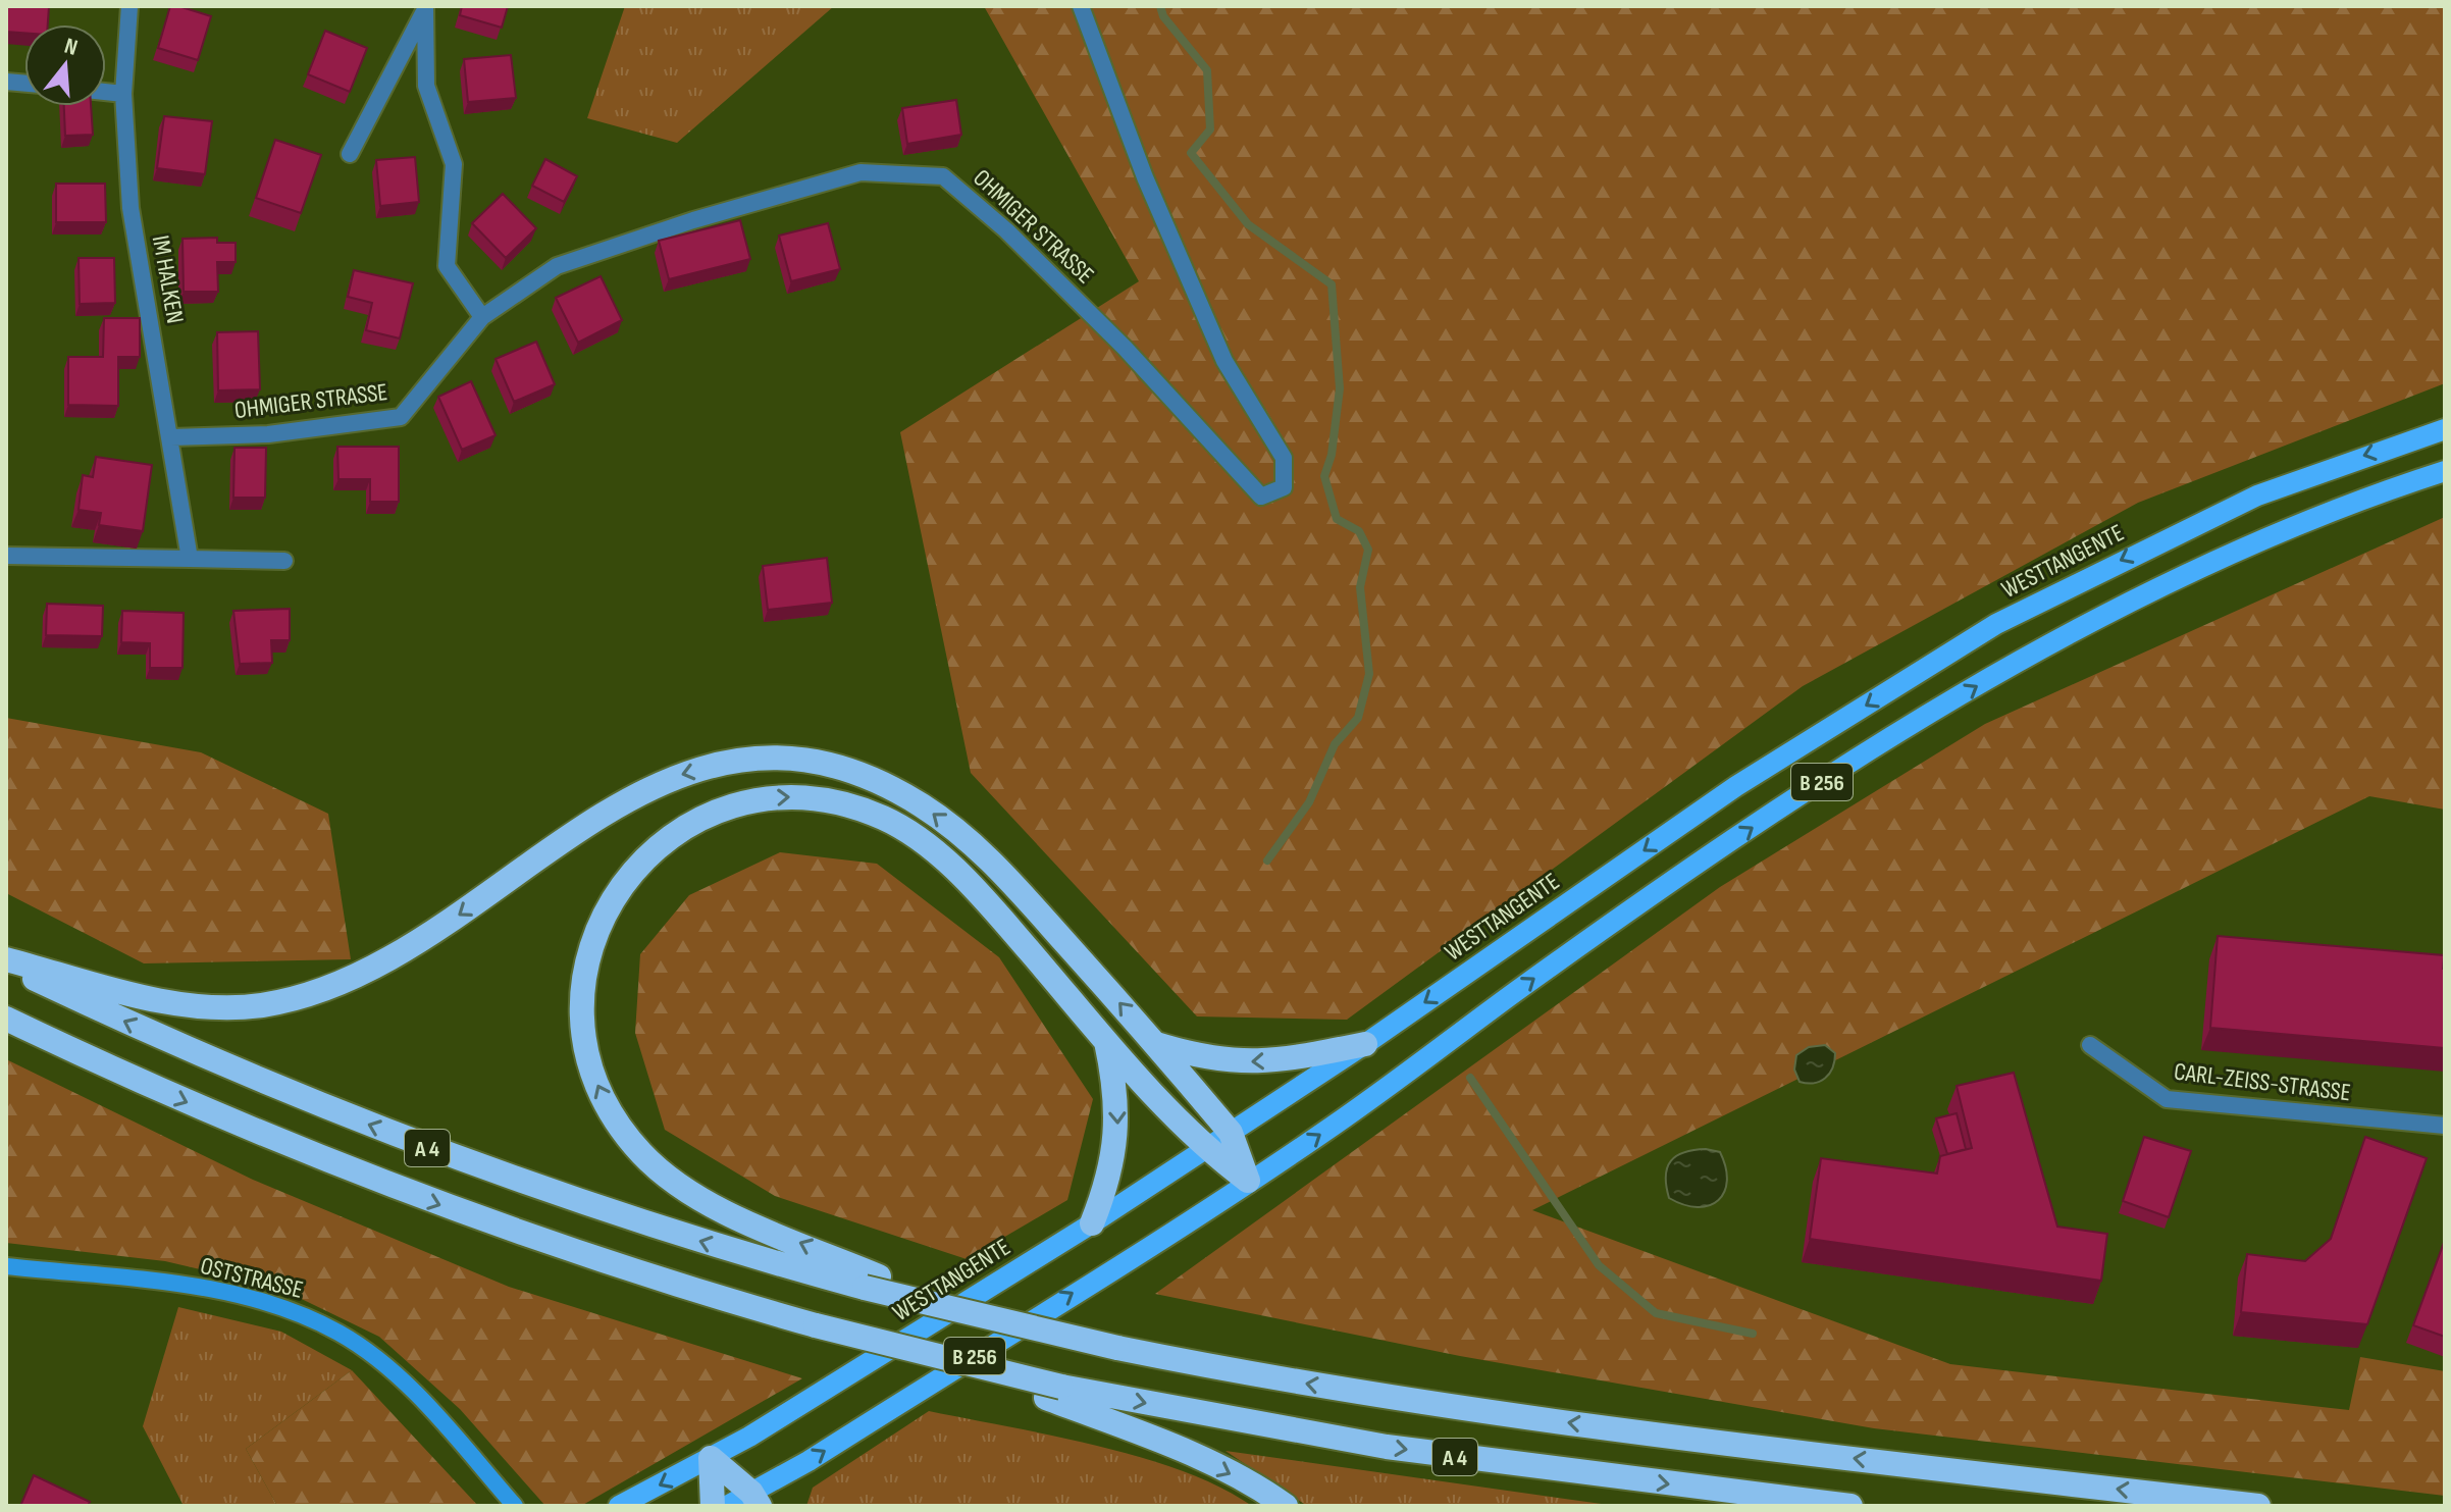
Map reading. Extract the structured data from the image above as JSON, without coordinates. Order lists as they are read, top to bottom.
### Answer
{
  "streets": {
    "highway": ["A 4"],
    "main road": ["WESTTANGENTE", "B 256"],
    "street": [
      "OHMIGER STRASSE",
      "IM HALKEN",
      "CARL-ZEISS-STRASSE",
      "OSTSTRASSE"
    ]
  },
  "crossings": [
    ["OHMIGER STRASSE", "IM HALKEN"]
  ],
  "north": "top"
}
